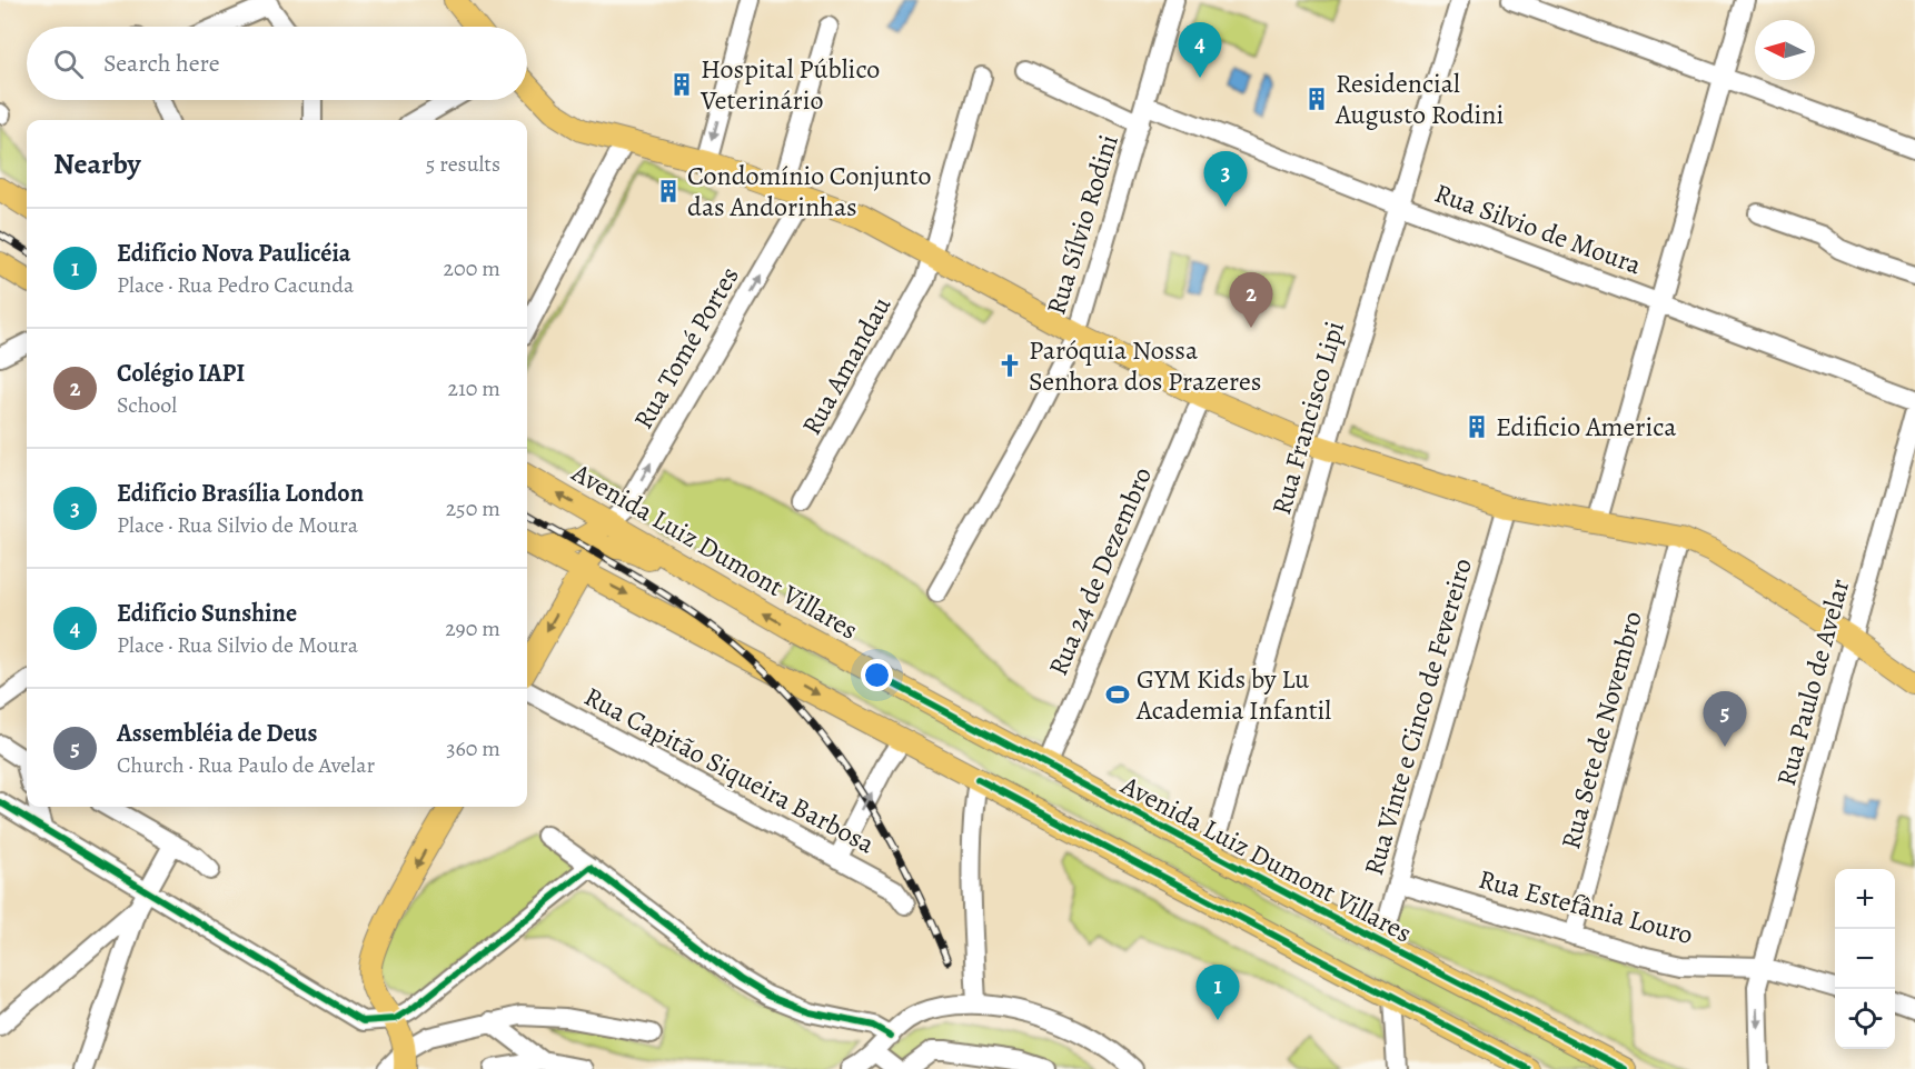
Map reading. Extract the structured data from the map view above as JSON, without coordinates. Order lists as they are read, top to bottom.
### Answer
{
  "streets": {
    "main road": ["Avenida Luiz Dumont Villares"],
    "street": [
      "Rua Sílvio Rodini",
      "Rua Silvio de Moura",
      "Rua Tomé Portes",
      "Rua Amandau",
      "Rua Francisco Lipi",
      "Rua 24 de Dezembro",
      "Rua Paulo de Avelar",
      "Rua Vinte e Cinco de Fevereiro",
      "Rua Sete de Novembro",
      "Rua Capitão Siqueira Barbosa",
      "Rua Estefânia Louro"
    ]
  },
  "crossings": [
    ["Rua Sílvio Rodini", "Rua Silvio de Moura"],
    ["Rua Silvio de Moura", "Rua Francisco Lipi"],
    ["Rua Tomé Portes", "Avenida Luiz Dumont Villares"],
    ["Rua Francisco Lipi", "Avenida Luiz Dumont Villares"],
    ["Avenida Luiz Dumont Villares", "Rua 24 de Dezembro"],
    ["Avenida Luiz Dumont Villares", "Rua Vinte e Cinco de Fevereiro"],
    ["Rua Paulo de Avelar", "Rua Estefânia Louro"],
    ["Rua Vinte e Cinco de Fevereiro", "Rua Estefânia Louro"],
    ["Rua Sete de Novembro", "Rua Estefânia Louro"]
  ],
  "one_way": ["Rua Tomé Portes"],
  "places": {
    "building": [
      "Hospital Público Veterinário",
      "Residencial Augusto Rodini",
      "Condomínio Conjunto das Andorinhas",
      "Edificio America"
    ],
    "church": ["Paróquia Nossa Senhora dos Prazeres"],
    "sports": ["GYM Kids by Lu Academia Infantil"]
  },
  "north": "left",
  "page": {
    "pins": [
      "4",
      "3",
      "2",
      "5",
      "1"
    ],
    "search": "Search here",
    "heading": ["Nearby", "5 results"],
    "list": [
      {
        "mark": "1",
        "name": "Edifício Nova Paulicéia",
        "note": "Place · Rua Pedro Cacunda",
        "value": "200 m"
      },
      {
        "mark": "2",
        "name": "Colégio IAPI",
        "note": "School",
        "value": "210 m"
      },
      {
        "mark": "3",
        "name": "Edifício Brasília London",
        "note": "Place · Rua Silvio de Moura",
        "value": "250 m"
      },
      {
        "mark": "4",
        "name": "Edifício Sunshine",
        "note": "Place · Rua Silvio de Moura",
        "value": "290 m"
      },
      {
        "mark": "5",
        "name": "Assembléia de Deus",
        "note": "Church · Rua Paulo de Avelar",
        "value": "360 m"
      }
    ],
    "map_buttons": ["+", "−"]
  }
}
